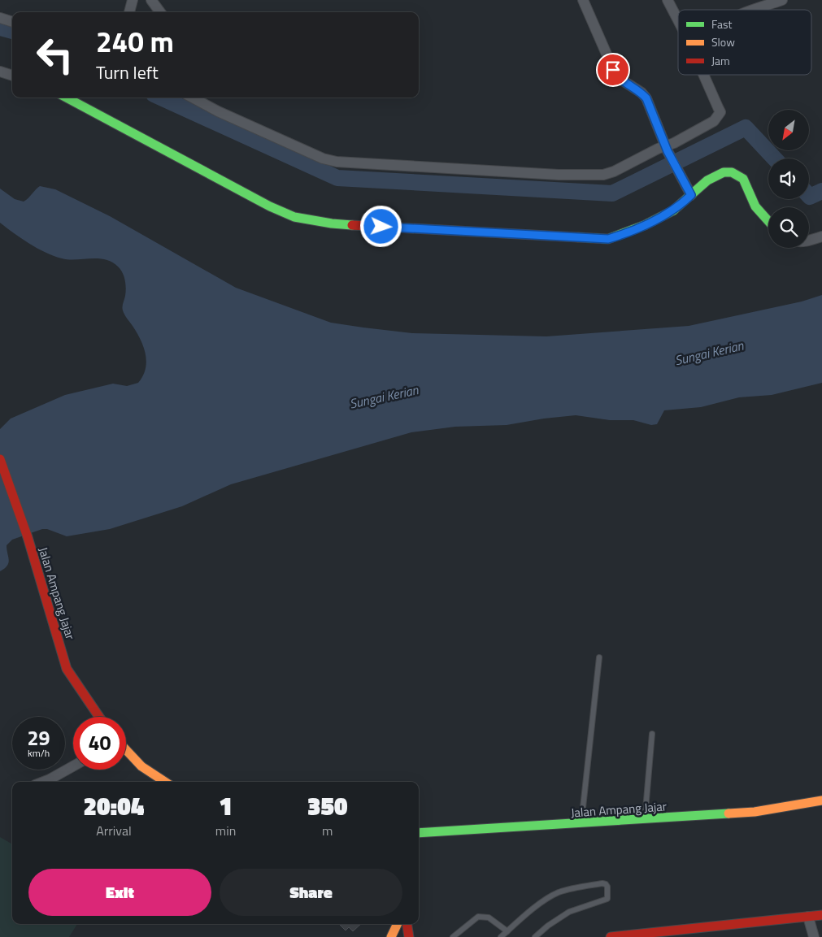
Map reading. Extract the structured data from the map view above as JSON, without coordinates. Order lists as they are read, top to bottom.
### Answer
{
  "streets": {
    "street": ["Jalan Ampang Jajar"]
  },
  "water": ["Sungai Kerian"],
  "legend": ["Fast", "Slow", "Jam"],
  "north": "bottom left",
  "page": {
    "turn": ["240 m", "Turn left"],
    "speed": "29 km/h",
    "limit": "40",
    "eta": [
      "20:04",
      "Arrival",
      "1",
      "min",
      "350",
      "m"
    ],
    "buttons": ["Exit", "Share"]
  }
}
